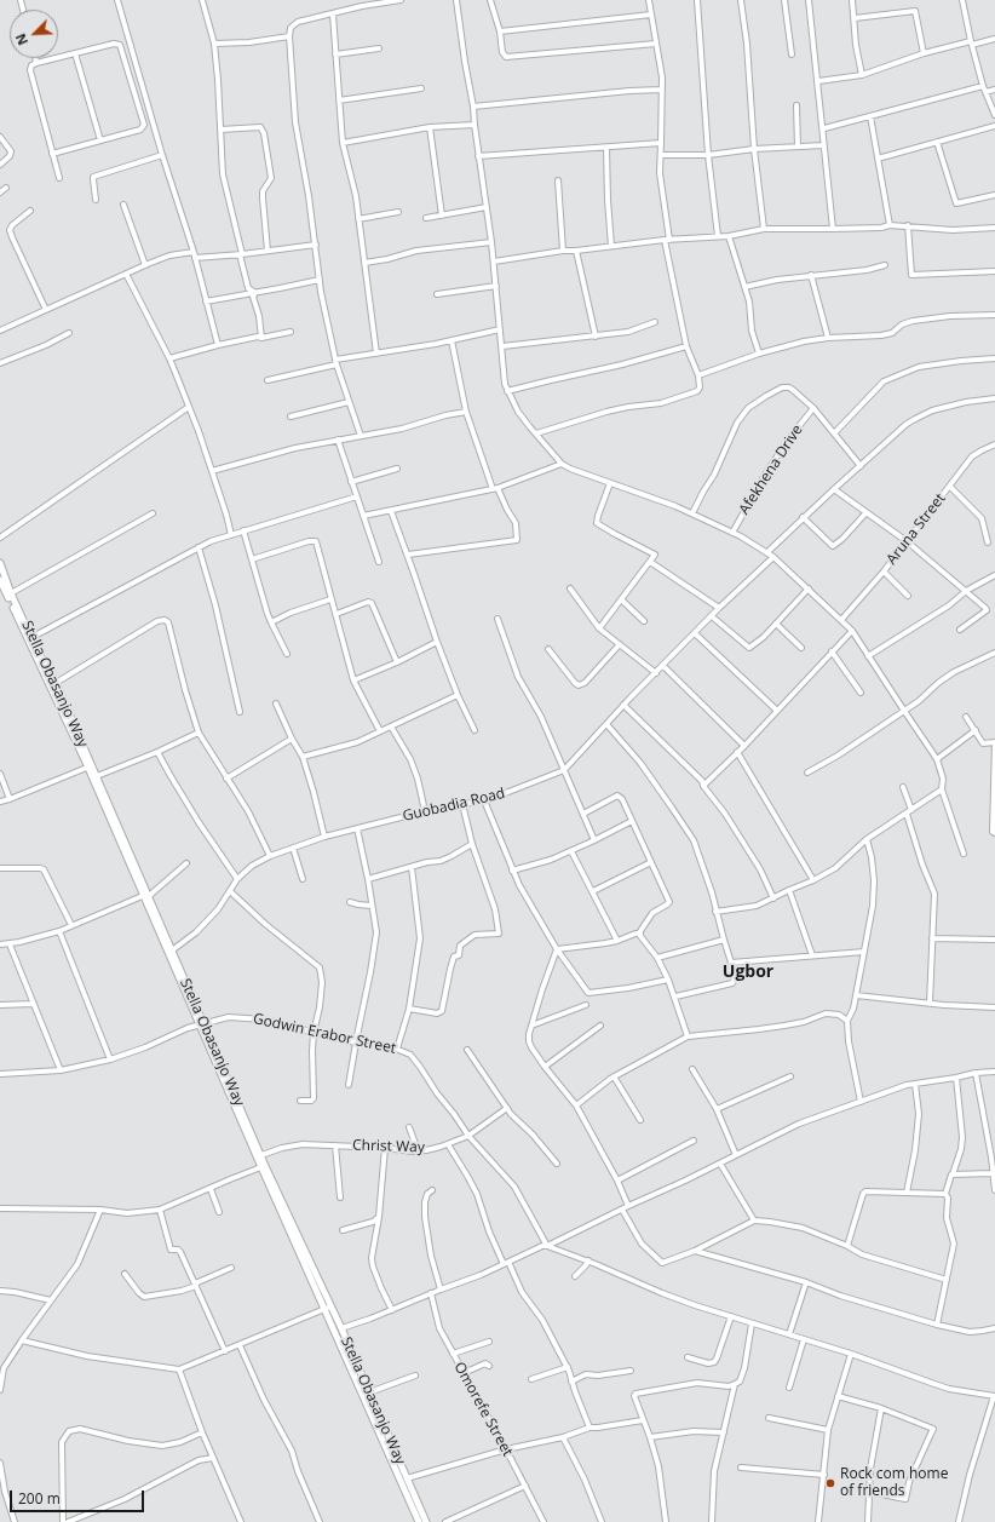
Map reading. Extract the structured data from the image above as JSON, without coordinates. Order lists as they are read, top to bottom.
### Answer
{
  "streets": {
    "street": [
      "Afekhena Drive",
      "Aruna Street",
      "Stella Obasanjo Way",
      "Guobadia Road",
      "Godwin Erabor Street",
      "Christ Way",
      "Omorefe Street"
    ]
  },
  "crossings": [
    ["Stella Obasanjo Way", "Guobadia Road"],
    ["Stella Obasanjo Way", "Godwin Erabor Street"],
    ["Stella Obasanjo Way", "Christ Way"],
    ["Godwin Erabor Street", "Christ Way"]
  ],
  "districts": ["Ugbor"],
  "places": ["Rock com home of friends"],
  "scale_bar": "200 m",
  "north": "bottom left"
}
